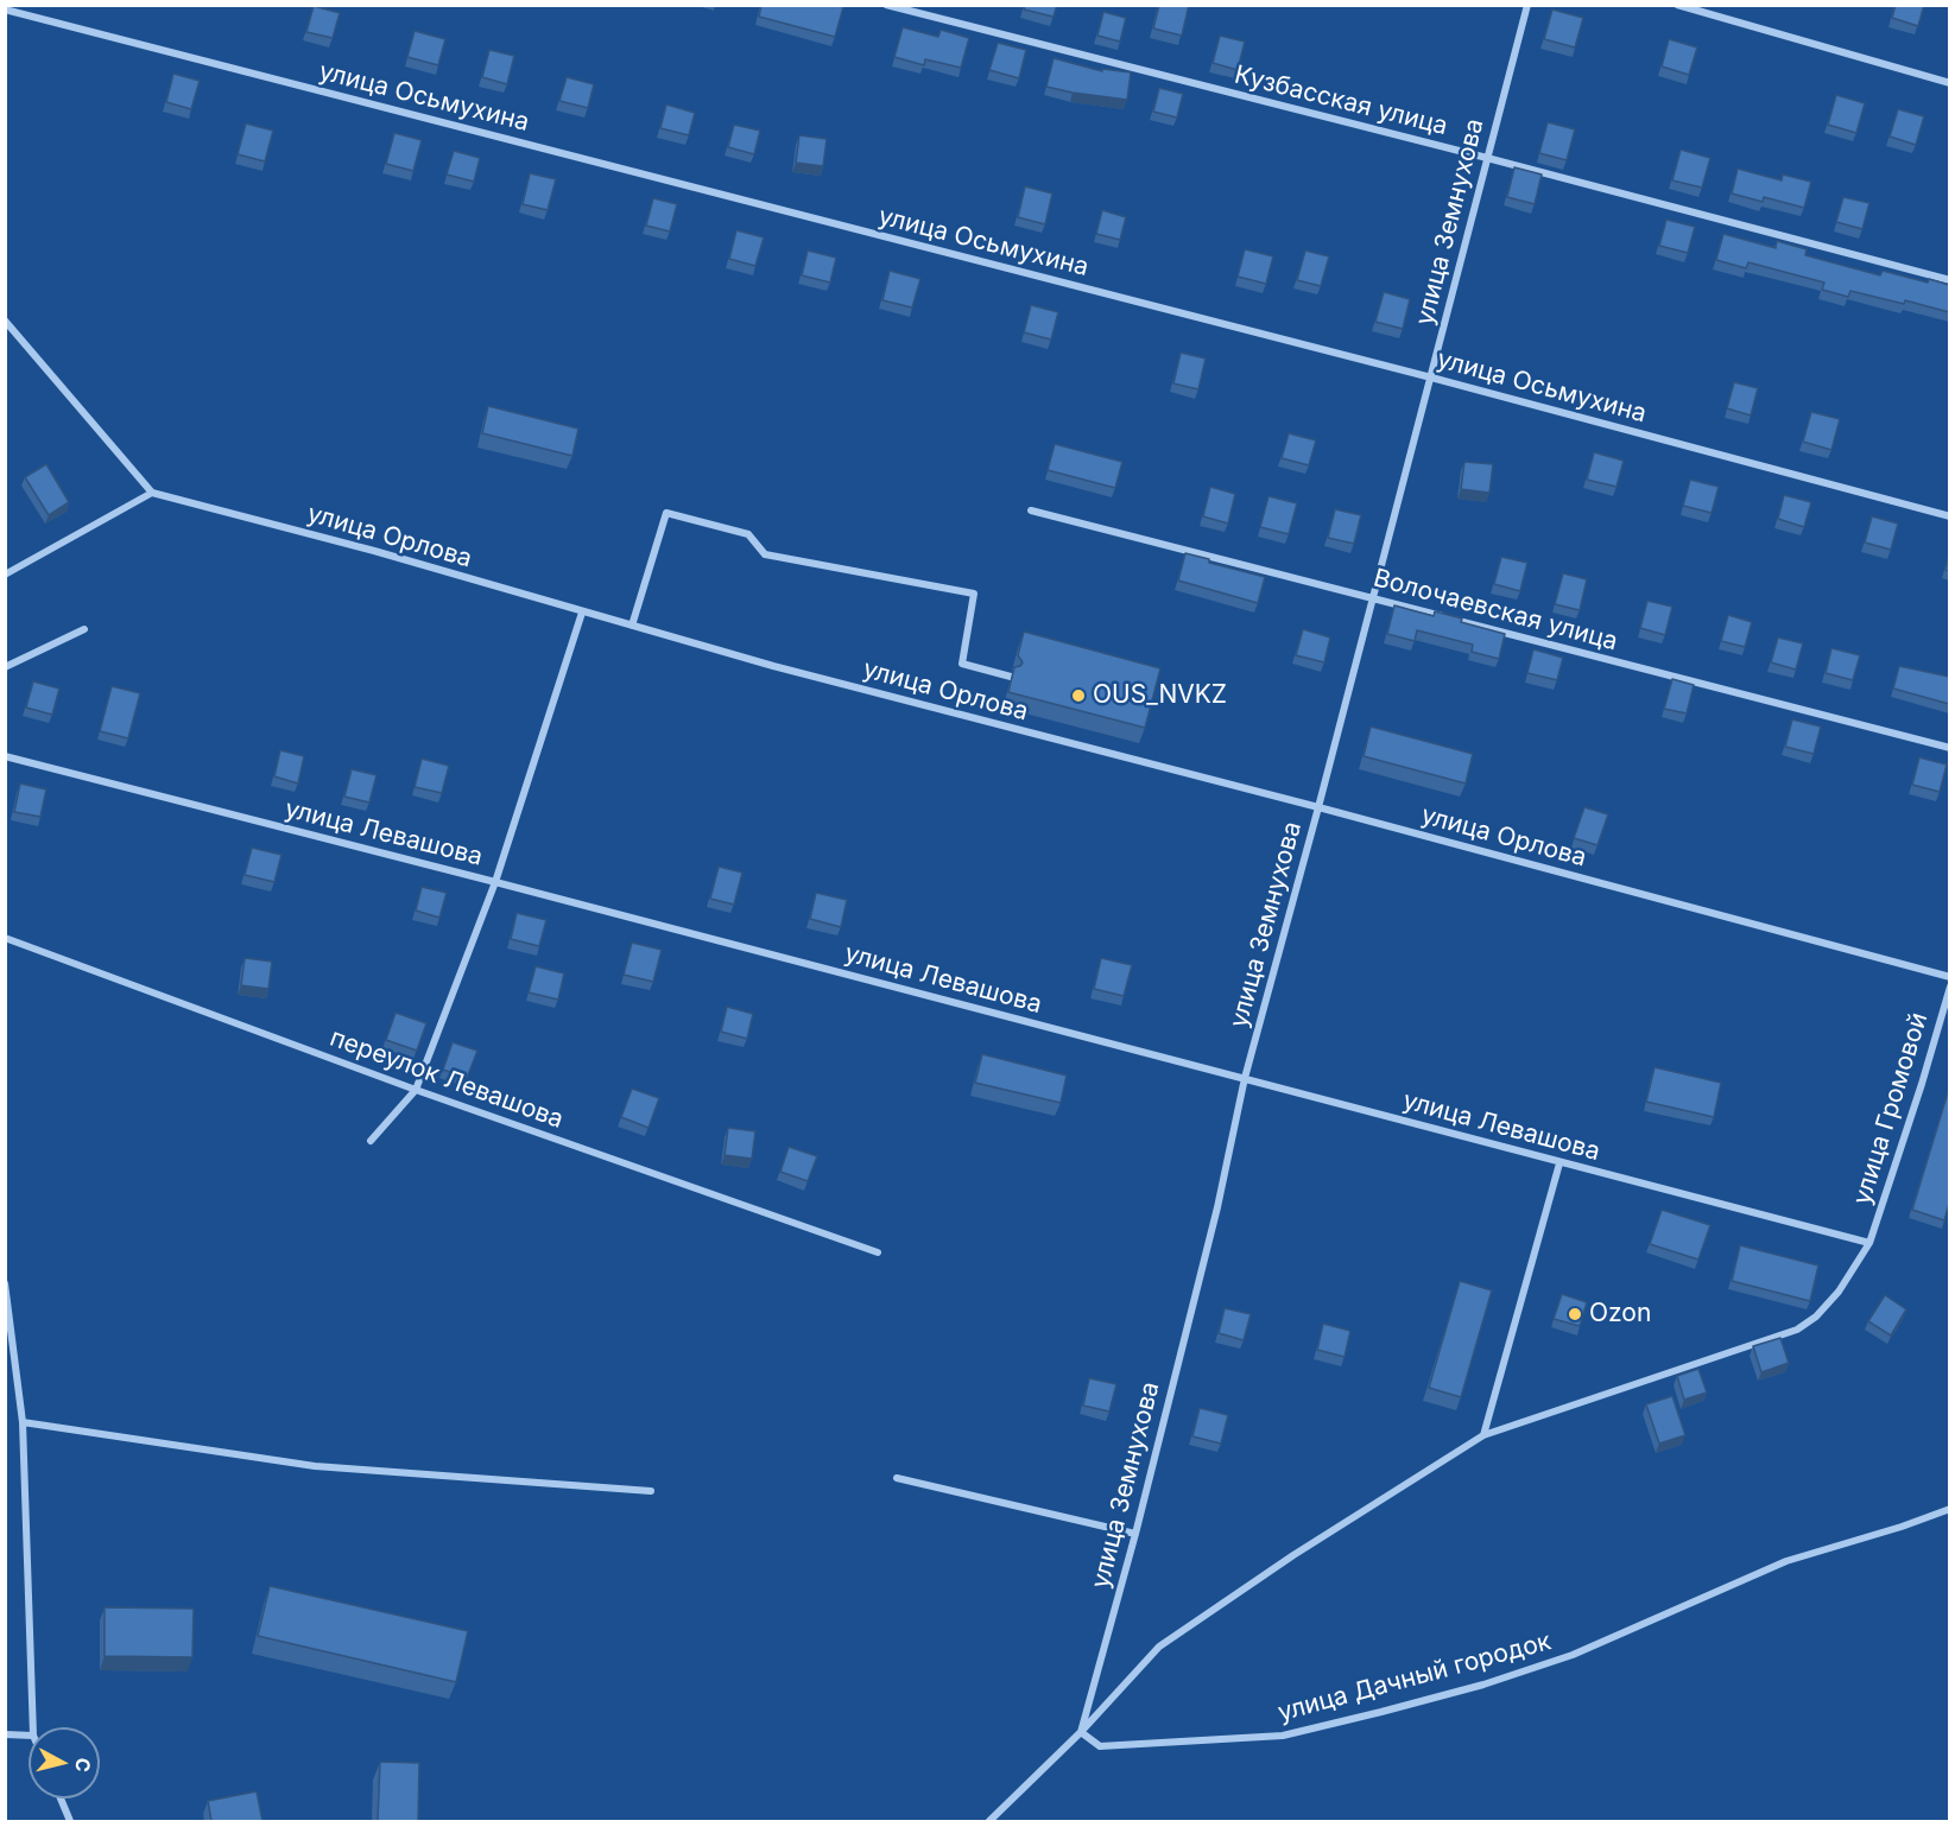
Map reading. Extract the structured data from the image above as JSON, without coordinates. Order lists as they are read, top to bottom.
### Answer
{
  "streets": {
    "street": [
      "улица Осьмухина",
      "Кузбасская улица",
      "улица Земнухова",
      "улица Орлова",
      "Волочаевская улица",
      "улица Левашова",
      "переулок Левашова",
      "улица Громовой",
      "улица Дачный городок"
    ]
  },
  "crossings": [
    ["улица Осьмухина", "улица Земнухова"],
    ["Кузбасская улица", "улица Земнухова"],
    ["улица Земнухова", "улица Орлова"],
    ["улица Земнухова", "Волочаевская улица"],
    ["улица Земнухова", "улица Левашова"],
    ["улица Земнухова", "улица Громовой"],
    ["улица Земнухова", "улица Дачный городок"],
    ["улица Левашова", "улица Громовой"],
    ["улица Громовой", "улица Дачный городок"]
  ],
  "places": ["OUS_NVKZ", "Ozon"],
  "north": "right"
}
